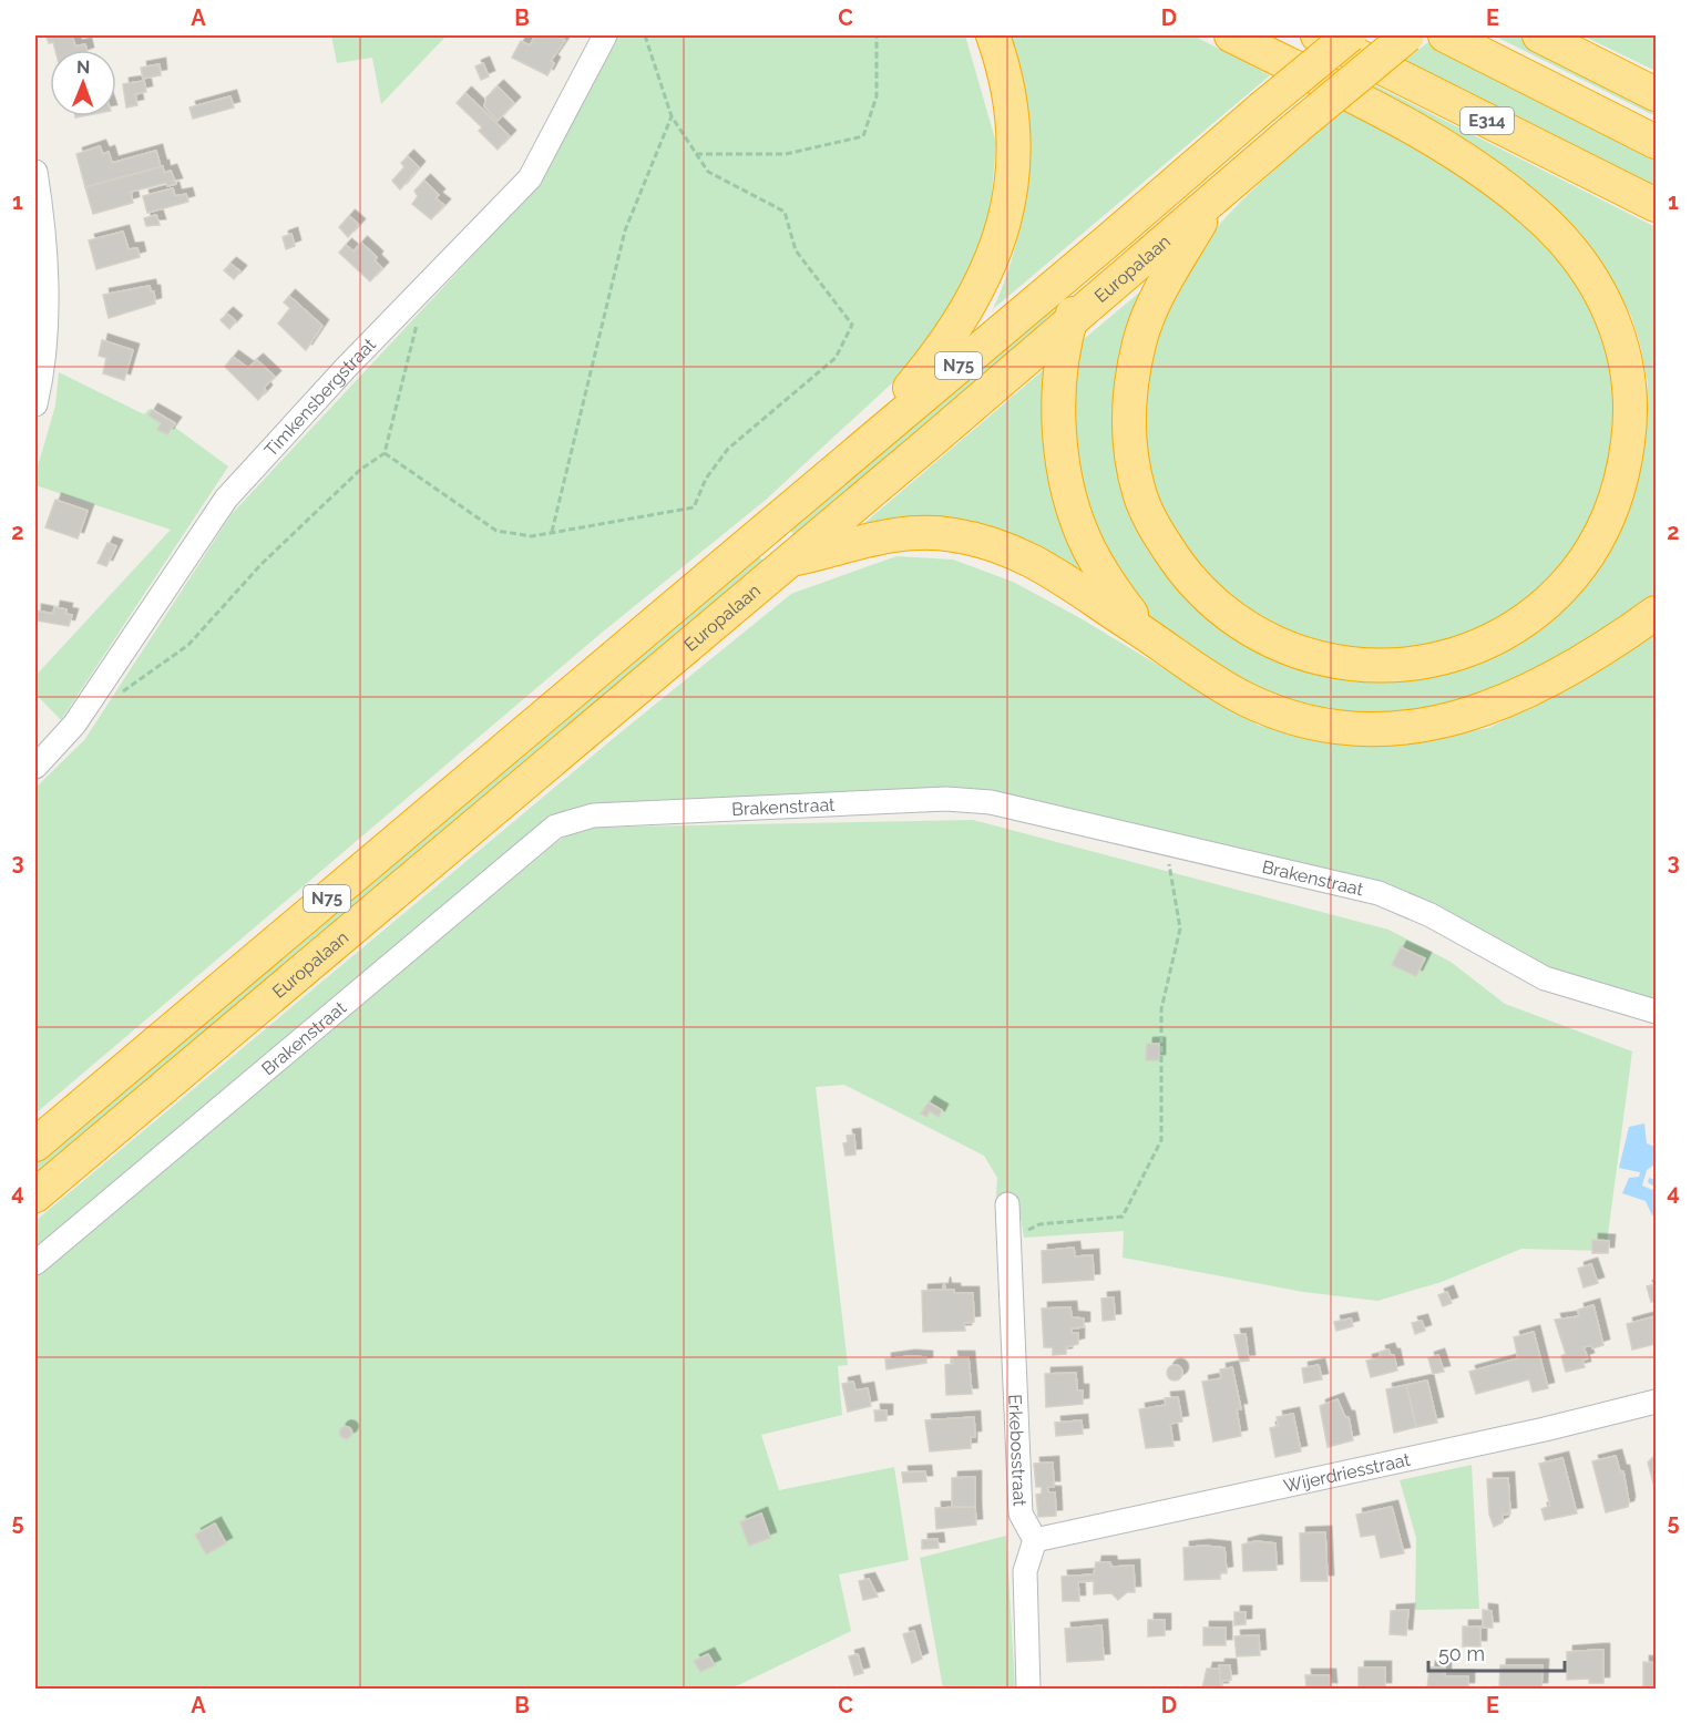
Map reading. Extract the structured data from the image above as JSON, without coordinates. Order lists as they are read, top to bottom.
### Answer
{
  "streets": {
    "highway": ["E314", "Europalaan", "N75"],
    "street": [
      "Timkensbergstraat",
      "Brakenstraat",
      "Erkebosstraat",
      "Wijerdriesstraat"
    ]
  },
  "crossings": [
    ["Erkebosstraat", "Wijerdriesstraat"]
  ],
  "scale_bar": "50 m",
  "north": "top",
  "grid": {
    "columns": [
      "A",
      "B",
      "C",
      "D",
      "E"
    ],
    "rows": [
      "1",
      "2",
      "3",
      "4",
      "5"
    ]
  }
}
